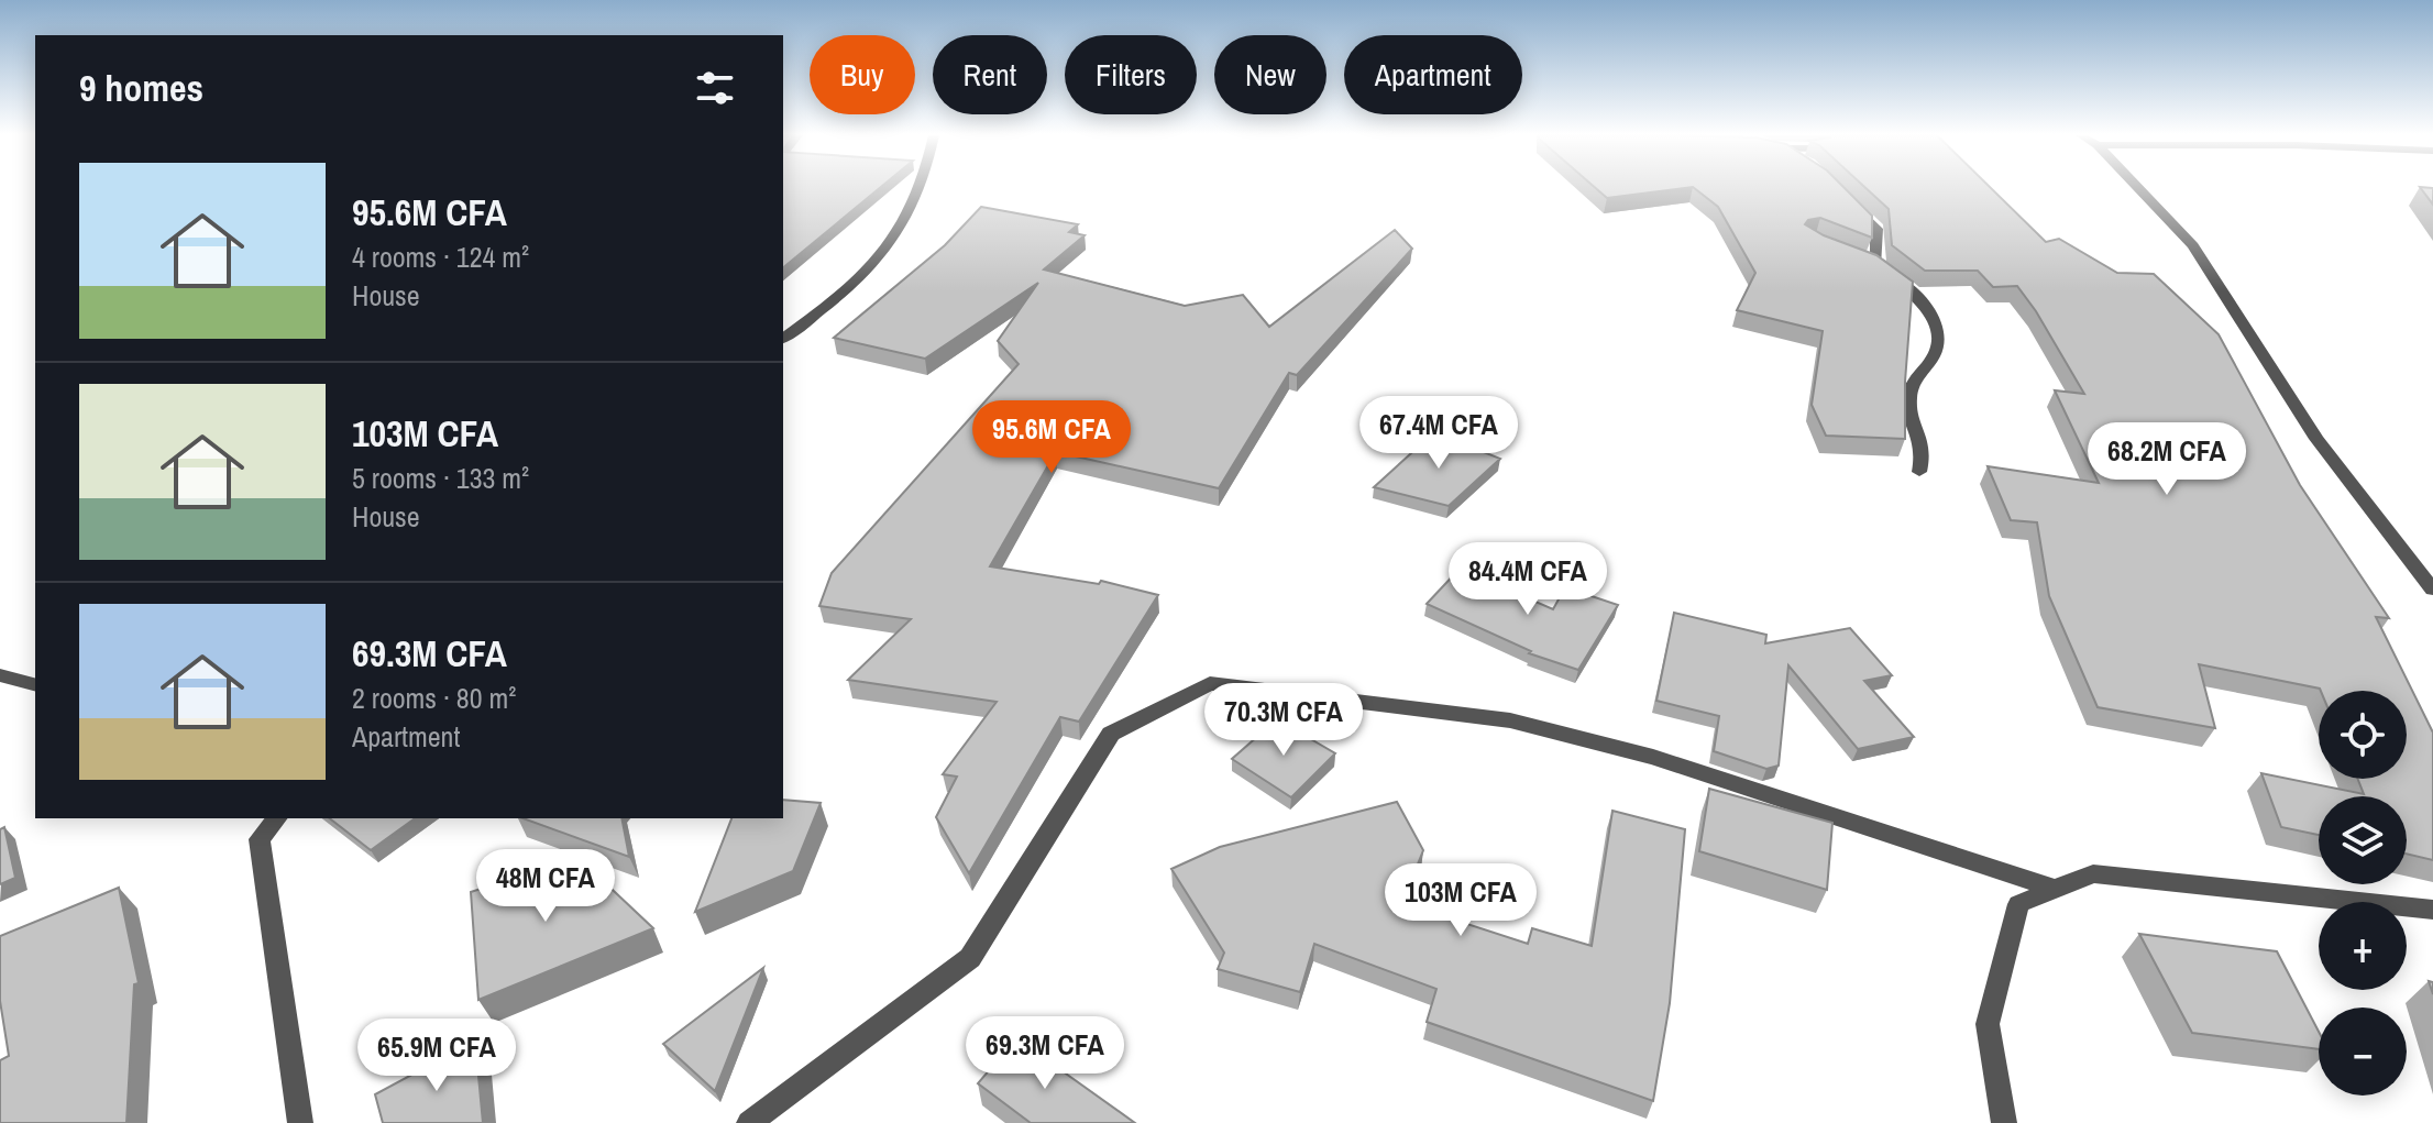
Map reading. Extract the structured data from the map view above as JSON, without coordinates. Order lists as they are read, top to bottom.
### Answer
{
  "page": {
    "chip": [
      "Buy",
      "Rent",
      "Filters",
      "New",
      "Apartment"
    ],
    "heading": "9 homes",
    "list": [
      {
        "name": "95.6M CFA",
        "note": "4 rooms · 124 m² · House"
      },
      {
        "name": "103M CFA",
        "note": "5 rooms · 133 m² · House"
      },
      {
        "name": "69.3M CFA",
        "note": "2 rooms · 80 m² · Apartment"
      }
    ],
    "price": [
      "67.4M CFA",
      "95.6M CFA",
      "68.2M CFA",
      "84.4M CFA",
      "70.3M CFA",
      "48M CFA",
      "103M CFA",
      "69.3M CFA",
      "65.9M CFA"
    ],
    "map_buttons": ["+", "−"]
  }
}
